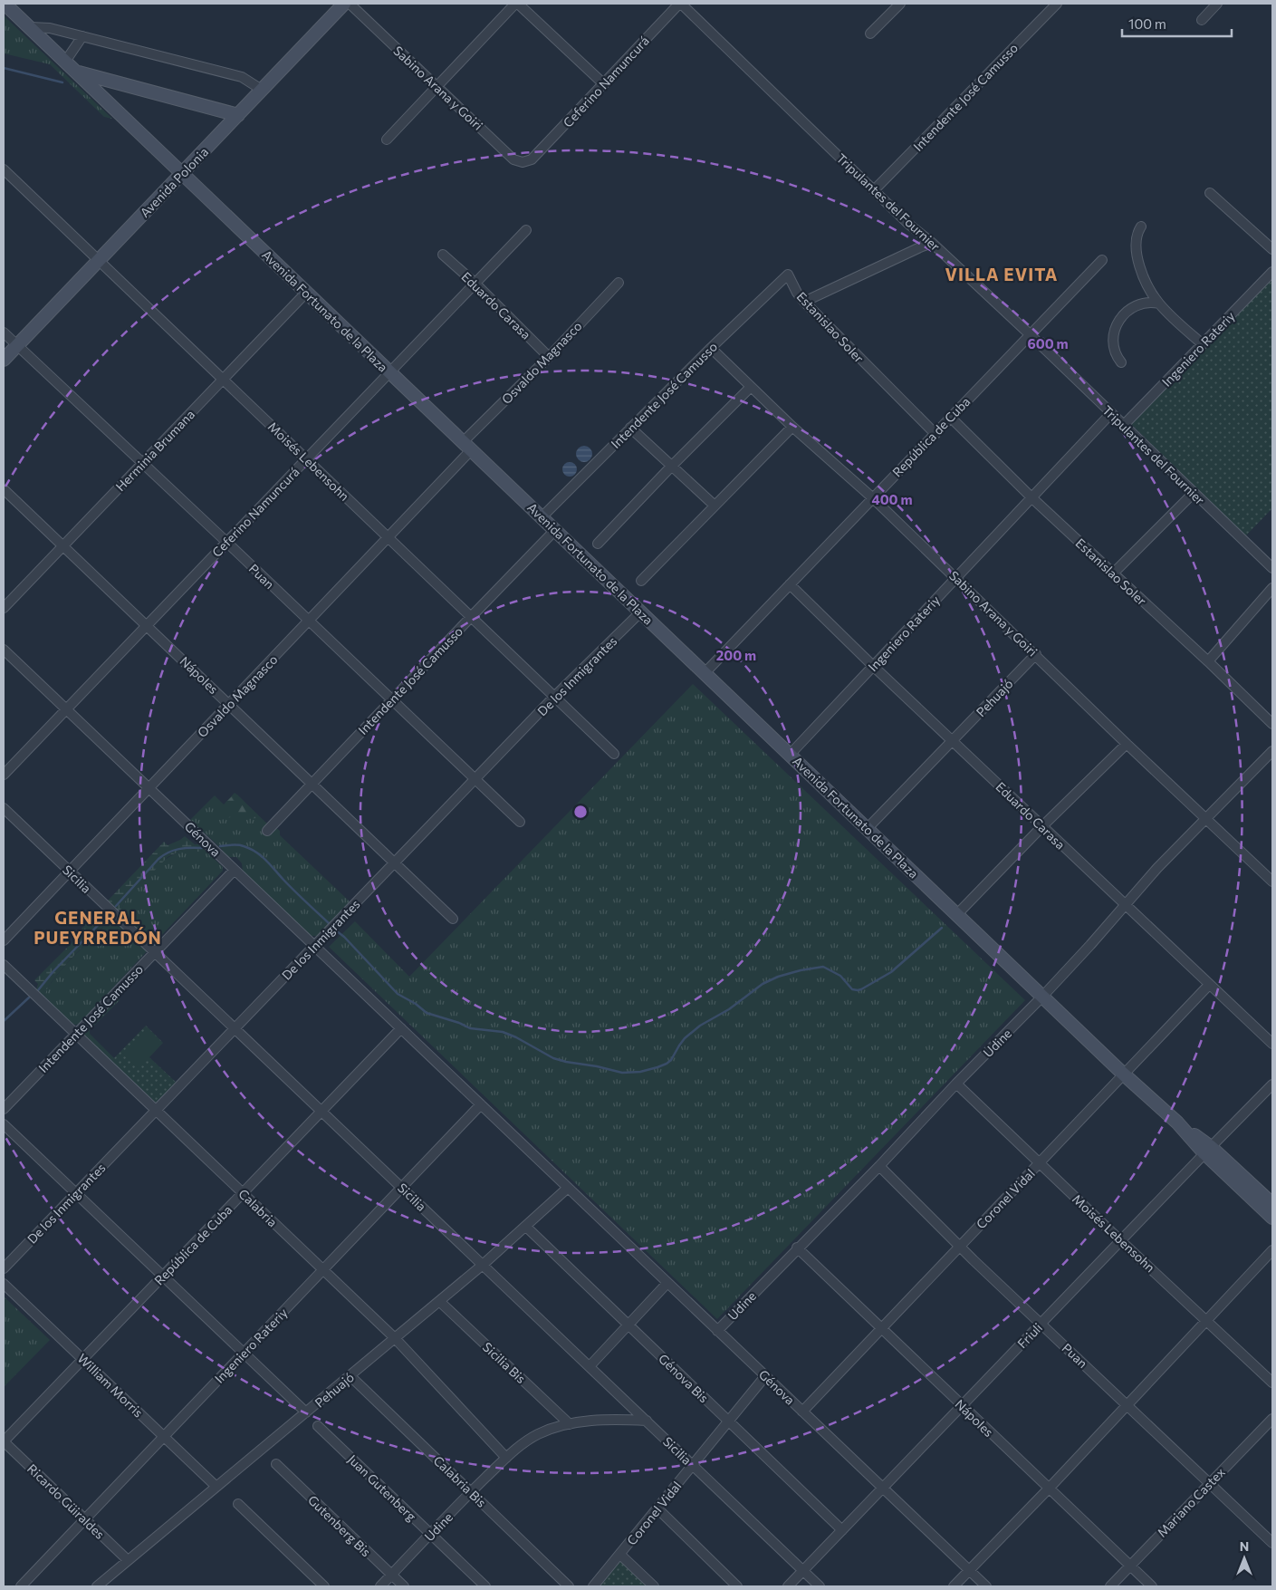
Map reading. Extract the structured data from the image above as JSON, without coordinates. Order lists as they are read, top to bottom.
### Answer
{
  "streets": {
    "main road": ["Avenida Polonia", "Avenida Fortunato de la Plaza"],
    "street": [
      "Ceferino Namuncurá",
      "Sabino Arana y Goiri",
      "Intendente José Camusso",
      "Tripulantes del Fournier",
      "Eduardo Carasa",
      "Estanislao Soler",
      "Ingeniero Rateriy",
      "Osvaldo Magnasco",
      "República de Cuba",
      "Herminia Brumana",
      "Moisés Lebensohn",
      "Puan",
      "Nápoles",
      "De los Inmigrantes",
      "Pehuajó",
      "Génova",
      "Sicilia",
      "Udine",
      "Coronel Vidal",
      "Calabria",
      "Friuli",
      "Sicilia Bis",
      "Génova Bis",
      "William Morris",
      "Calabria Bis",
      "Juan Gutenberg",
      "Ricardo Güiraldes",
      "Mariano Castex",
      "Gutenberg Bis"
    ]
  },
  "crossings": [
    ["Ceferino Namuncurá", "Sabino Arana y Goiri"],
    ["Ceferino Namuncurá", "Tripulantes del Fournier"],
    ["Ceferino Namuncurá", "Eduardo Carasa"],
    ["Ceferino Namuncurá", "Avenida Fortunato de la Plaza"],
    ["Ceferino Namuncurá", "Moisés Lebensohn"],
    ["Ceferino Namuncurá", "Puan"],
    ["Ceferino Namuncurá", "Nápoles"],
    ["Ceferino Namuncurá", "Génova"],
    ["Sabino Arana y Goiri", "Intendente José Camusso"],
    ["Sabino Arana y Goiri", "Ingeniero Rateriy"],
    ["Sabino Arana y Goiri", "República de Cuba"],
    ["Sabino Arana y Goiri", "Pehuajó"],
    ["Sabino Arana y Goiri", "Udine"],
    ["Intendente José Camusso", "Tripulantes del Fournier"],
    ["Intendente José Camusso", "Avenida Fortunato de la Plaza"],
    ["Intendente José Camusso", "Estanislao Soler"],
    ["Intendente José Camusso", "Moisés Lebensohn"],
    ["Intendente José Camusso", "Puan"],
    ["Intendente José Camusso", "Nápoles"],
    ["Intendente José Camusso", "Génova"],
    ["Intendente José Camusso", "Sicilia"],
    ["Intendente José Camusso", "Calabria"],
    ["Avenida Polonia", "Avenida Fortunato de la Plaza"],
    ["Avenida Polonia", "Moisés Lebensohn"],
    ["Avenida Polonia", "Puan"],
    ["Tripulantes del Fournier", "Ingeniero Rateriy"],
    ["Tripulantes del Fournier", "República de Cuba"],
    ["Eduardo Carasa", "Ingeniero Rateriy"],
    ["Eduardo Carasa", "Osvaldo Magnasco"],
    ["Eduardo Carasa", "República de Cuba"],
    ["Eduardo Carasa", "Pehuajó"],
    ["Eduardo Carasa", "Udine"],
    ["Eduardo Carasa", "Coronel Vidal"],
    ["Avenida Fortunato de la Plaza", "Ingeniero Rateriy"],
    ["Avenida Fortunato de la Plaza", "Osvaldo Magnasco"],
    ["Avenida Fortunato de la Plaza", "República de Cuba"],
    ["Avenida Fortunato de la Plaza", "Herminia Brumana"],
    ["Avenida Fortunato de la Plaza", "De los Inmigrantes"],
    ["Avenida Fortunato de la Plaza", "Pehuajó"],
    ["Avenida Fortunato de la Plaza", "Udine"],
    ["Avenida Fortunato de la Plaza", "Coronel Vidal"],
    ["Avenida Fortunato de la Plaza", "Friuli"],
    ["Estanislao Soler", "Ingeniero Rateriy"],
    ["Estanislao Soler", "República de Cuba"],
    ["Ingeniero Rateriy", "Génova"],
    ["Ingeniero Rateriy", "Sicilia"],
    ["Ingeniero Rateriy", "Calabria"],
    ["Ingeniero Rateriy", "William Morris"],
    ["Ingeniero Rateriy", "Ricardo Güiraldes"],
    ["Osvaldo Magnasco", "Moisés Lebensohn"],
    ["Osvaldo Magnasco", "Puan"],
    ["Osvaldo Magnasco", "Nápoles"],
    ["Osvaldo Magnasco", "Génova"],
    ["Osvaldo Magnasco", "Sicilia"],
    ["República de Cuba", "Génova"],
    ["República de Cuba", "Sicilia"],
    ["República de Cuba", "Calabria"],
    ["República de Cuba", "William Morris"],
    ["República de Cuba", "Ricardo Güiraldes"],
    ["Herminia Brumana", "Moisés Lebensohn"],
    ["Herminia Brumana", "Puan"],
    ["Herminia Brumana", "Nápoles"],
    ["Moisés Lebensohn", "De los Inmigrantes"],
    ["Moisés Lebensohn", "Udine"],
    ["Moisés Lebensohn", "Coronel Vidal"],
    ["Moisés Lebensohn", "Friuli"],
    ["Puan", "De los Inmigrantes"],
    ["Puan", "Udine"],
    ["Puan", "Coronel Vidal"],
    ["Puan", "Friuli"],
    ["Puan", "Mariano Castex"],
    ["Nápoles", "De los Inmigrantes"],
    ["Nápoles", "Udine"],
    ["Nápoles", "Coronel Vidal"],
    ["Nápoles", "Friuli"],
    ["Nápoles", "Mariano Castex"],
    ["De los Inmigrantes", "Génova"],
    ["De los Inmigrantes", "Sicilia"],
    ["De los Inmigrantes", "Calabria"],
    ["Pehuajó", "Génova"],
    ["Pehuajó", "Sicilia"],
    ["Pehuajó", "Calabria"],
    ["Pehuajó", "Sicilia Bis"],
    ["Pehuajó", "Génova Bis"],
    ["Pehuajó", "William Morris"],
    ["Pehuajó", "Calabria Bis"],
    ["Pehuajó", "Ricardo Güiraldes"],
    ["Génova", "Udine"],
    ["Génova", "Coronel Vidal"],
    ["Génova", "Friuli"],
    ["Sicilia", "Udine"],
    ["Sicilia", "Coronel Vidal"],
    ["Sicilia", "Friuli"],
    ["Udine", "Calabria"],
    ["Udine", "Sicilia Bis"],
    ["Udine", "Calabria Bis"],
    ["Udine", "Juan Gutenberg"],
    ["Udine", "Gutenberg Bis"],
    ["Coronel Vidal", "Génova Bis"],
    ["Friuli", "Génova Bis"]
  ],
  "districts": ["VILLA EVITA", "GENERAL PUEYRREDÓN"],
  "scale_bar": "100 m",
  "north": "top",
  "rings": ["600 m", "400 m", "200 m"]
}
